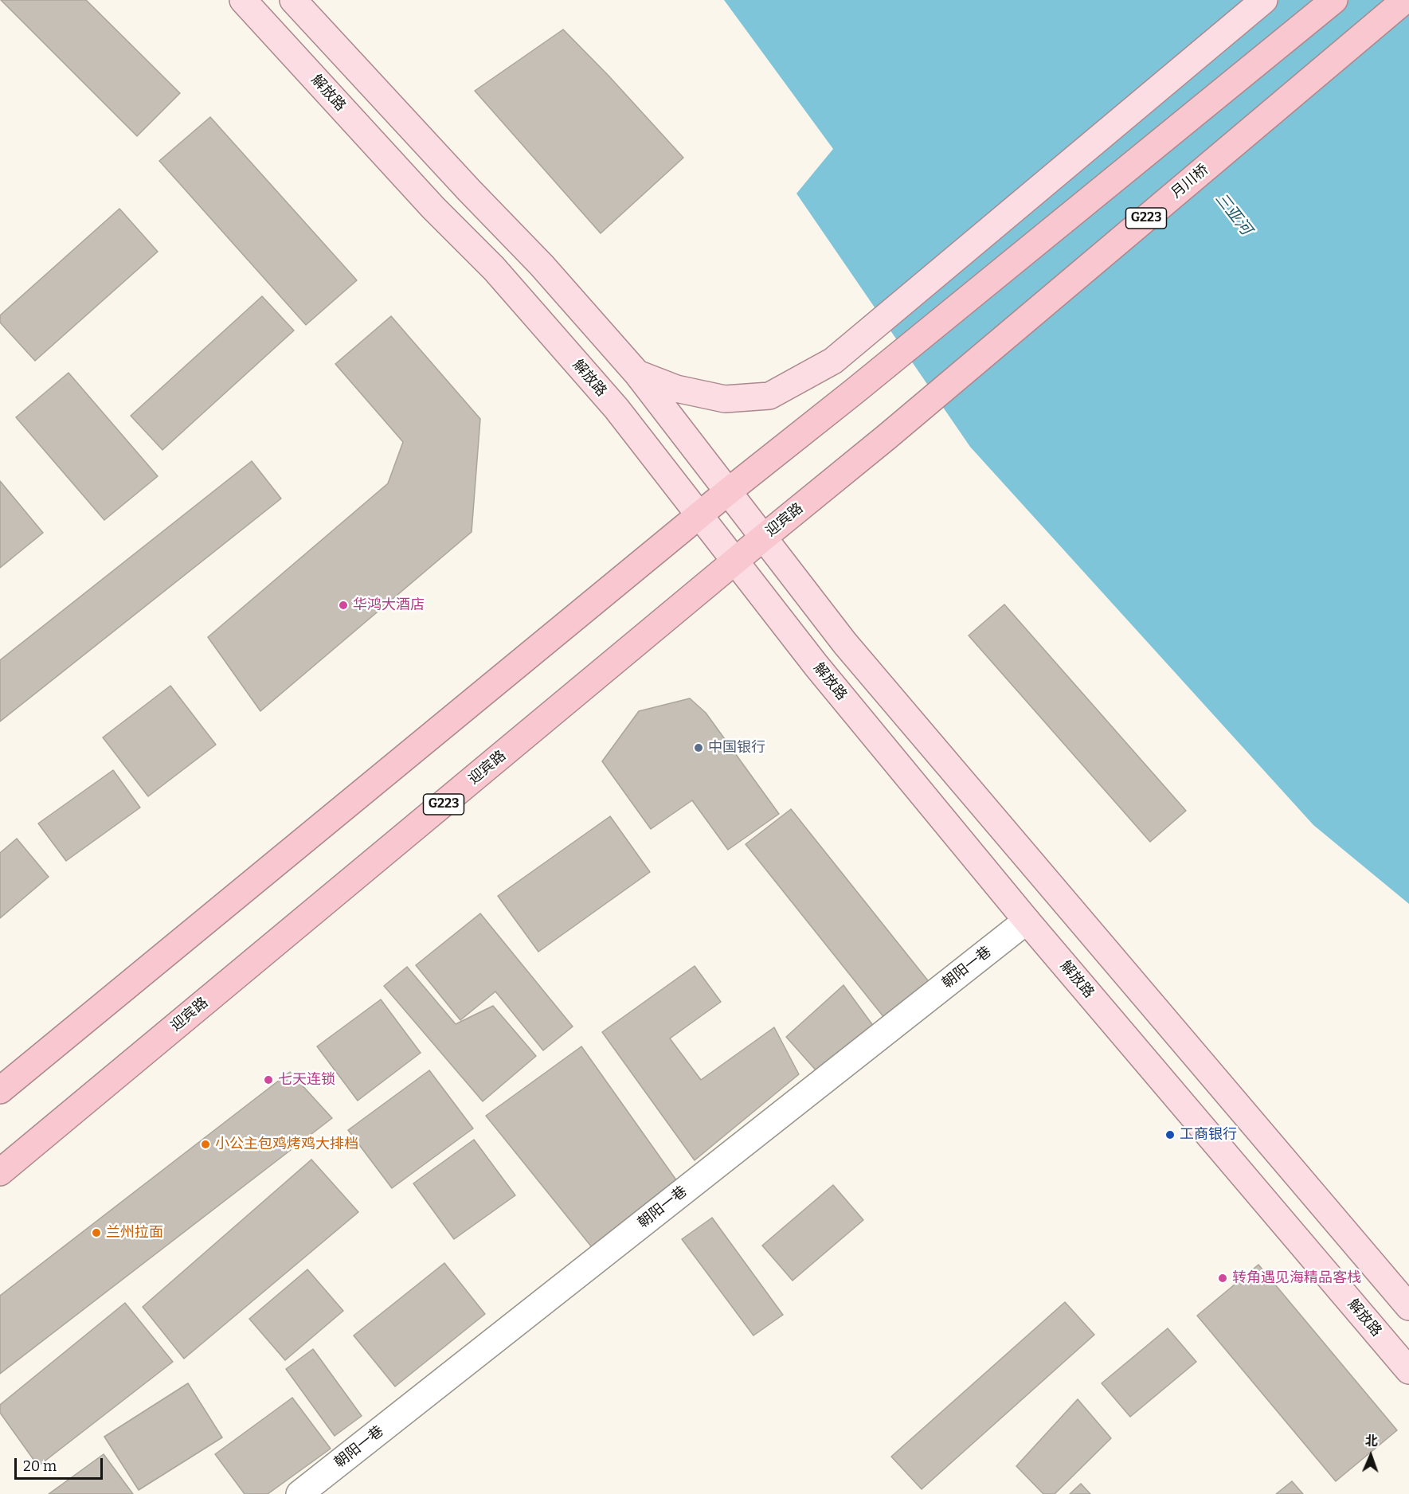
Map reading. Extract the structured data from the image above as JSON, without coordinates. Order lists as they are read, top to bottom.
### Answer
{
  "streets": {
    "highway": ["月川桥", "G223", "迎宾路"],
    "main road": ["解放路"],
    "street": ["朝阳一巷"]
  },
  "crossings": [
    ["解放路", "迎宾路"],
    ["解放路", "朝阳一巷"],
    ["月川桥", "迎宾路"]
  ],
  "water": ["三亚河"],
  "places": [
    "华鸿大酒店",
    "中国银行",
    "七天连锁",
    "工商银行",
    "小公主包鸡烤鸡大排档",
    "兰州拉面",
    "转角遇见海精品客栈"
  ],
  "scale_bar": "20 m",
  "north": "top"
}
